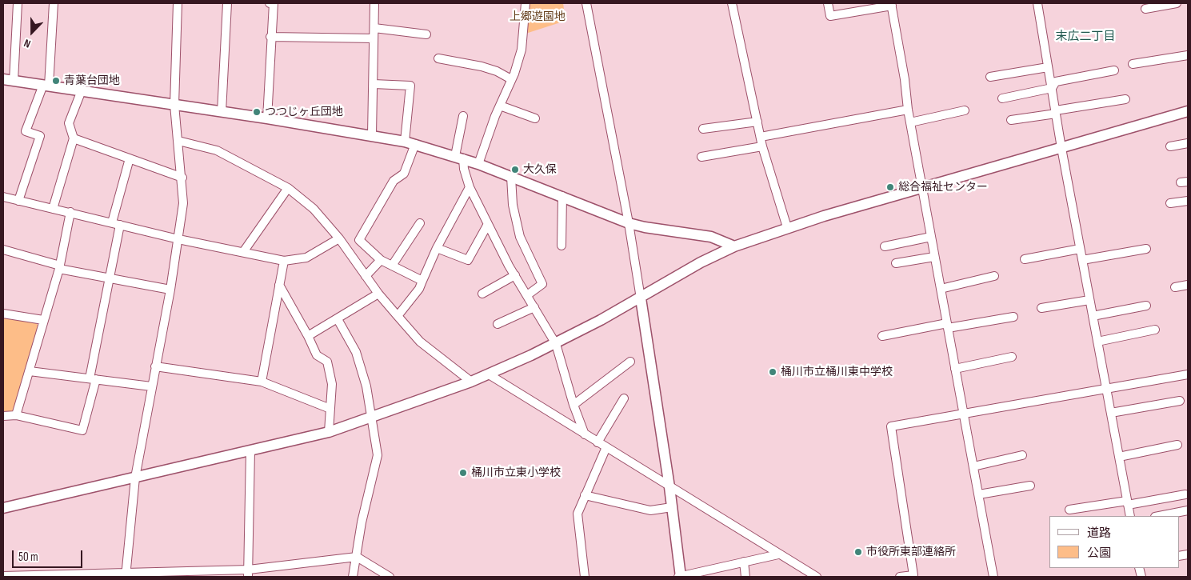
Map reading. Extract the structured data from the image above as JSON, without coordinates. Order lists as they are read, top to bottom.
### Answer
{
  "districts": ["末広二丁目"],
  "parks": ["上郷遊園地"],
  "places": [
    "青葉台団地",
    "つつじヶ丘団地",
    "大久保",
    "総合福祉センター",
    "桶川市立桶川東中学校",
    "桶川市立東小学校",
    "市役所東部連絡所"
  ],
  "legend": ["道路", "公園"],
  "scale_bar": "50 m",
  "north": "bottom"
}
